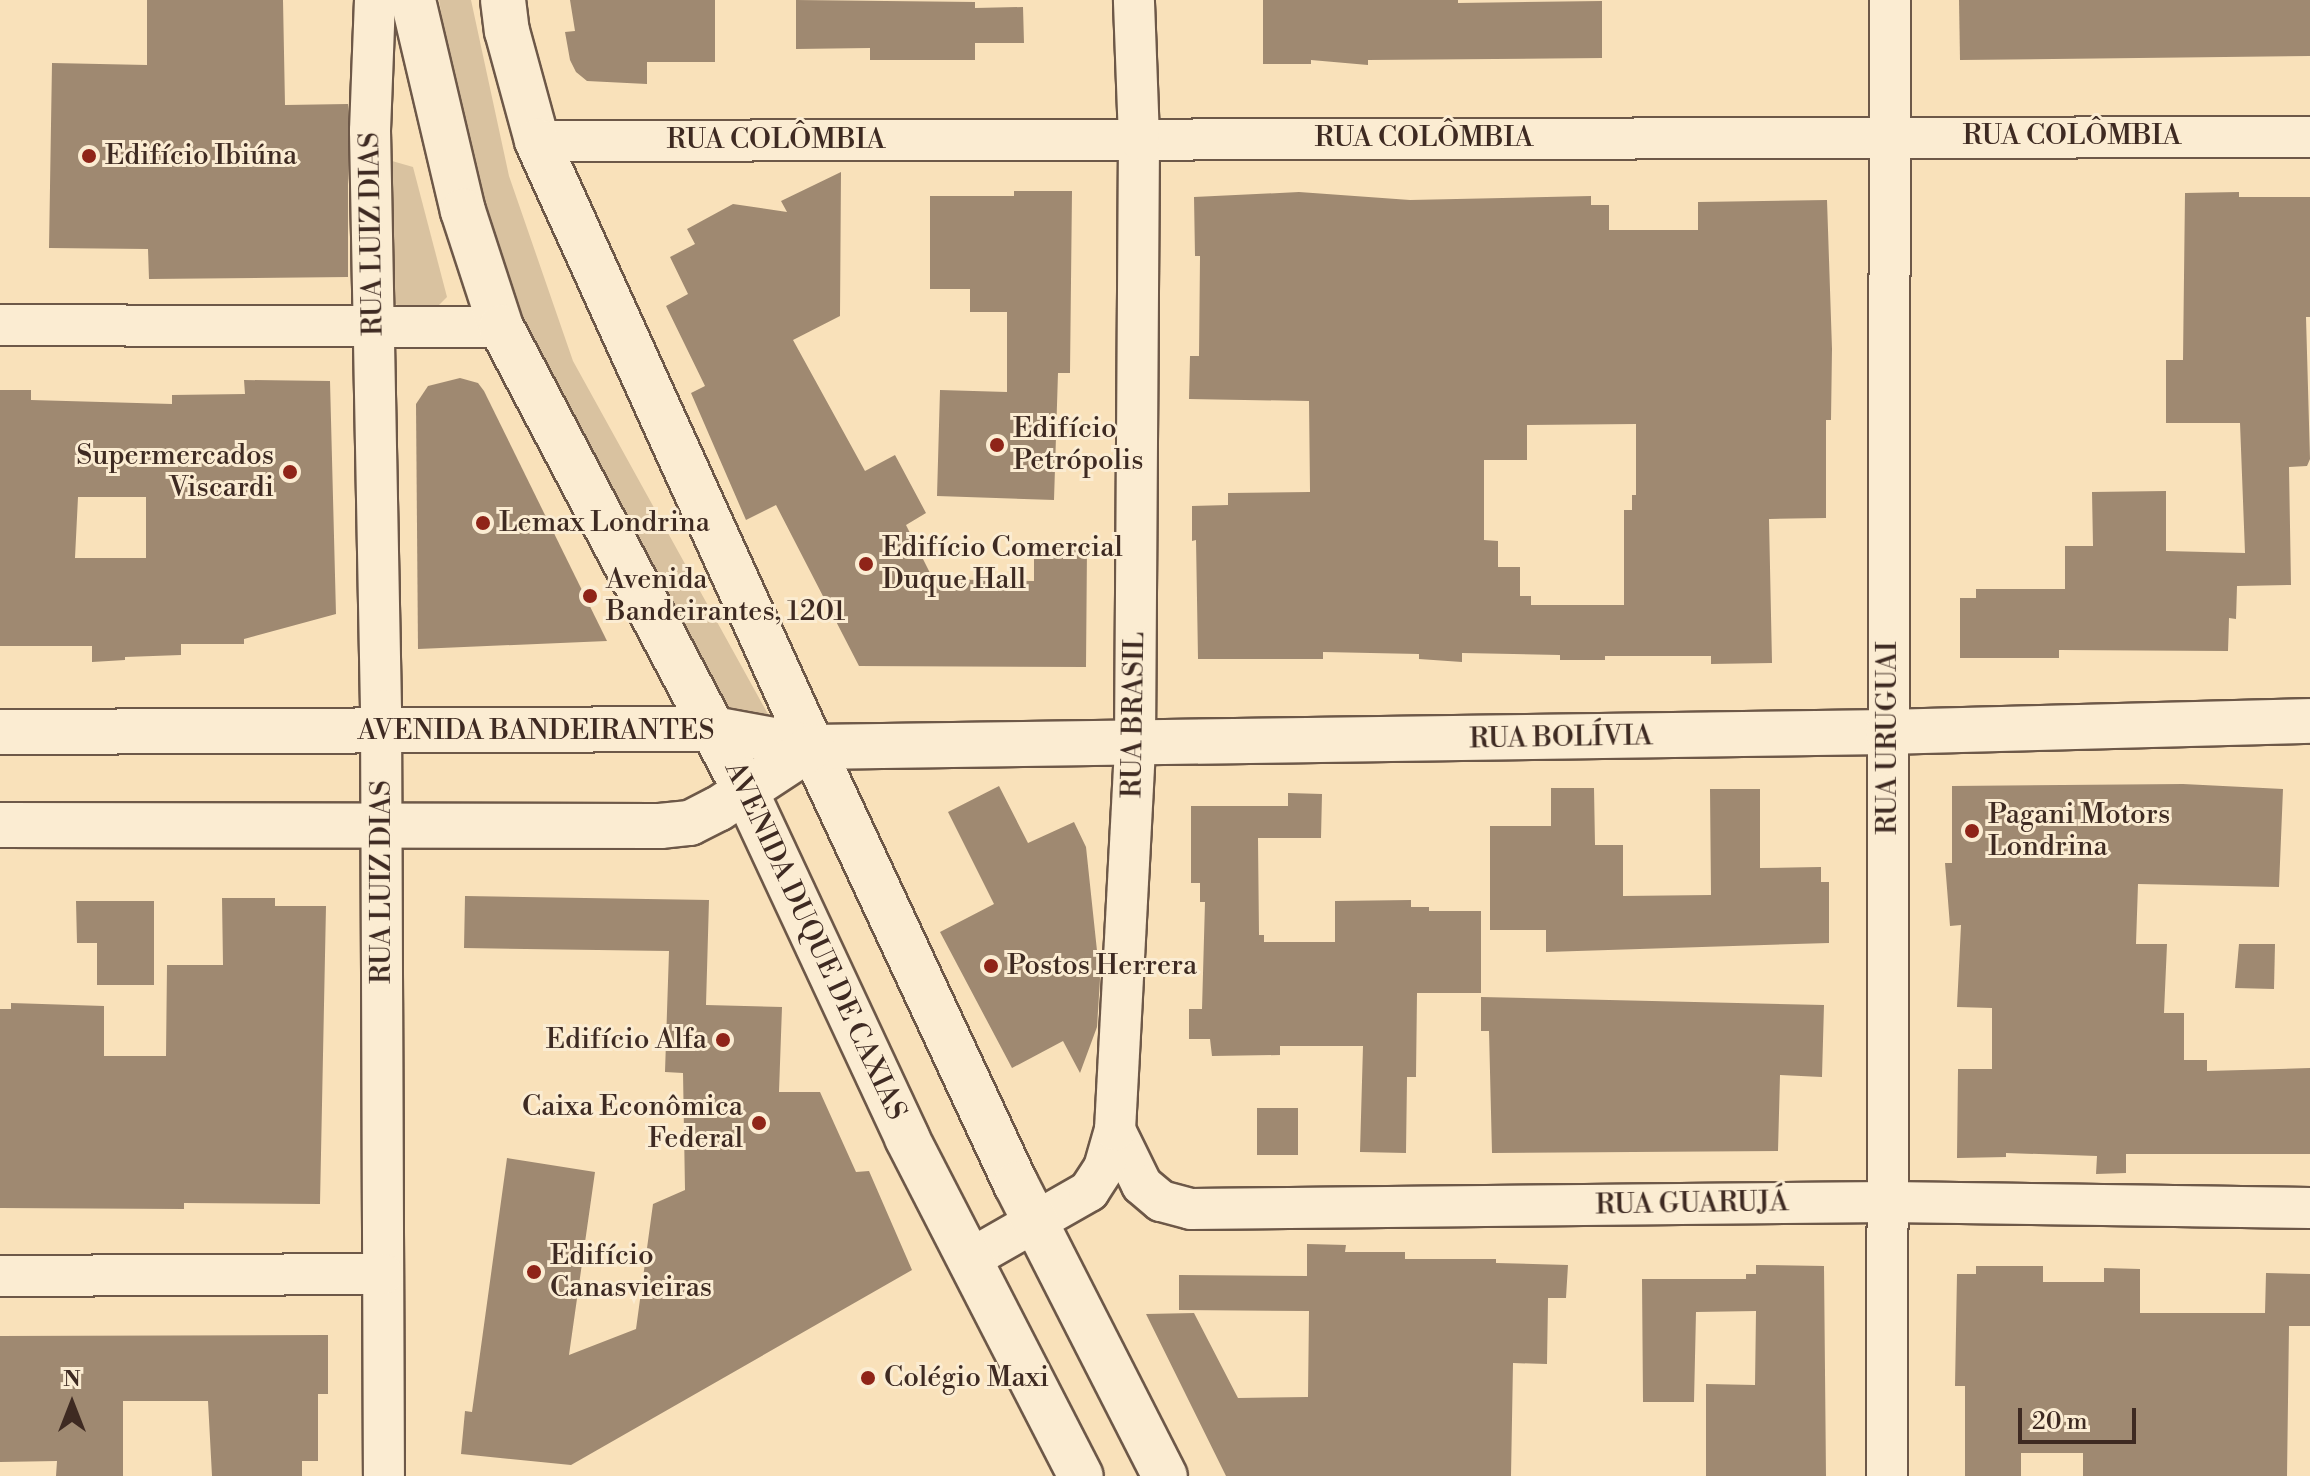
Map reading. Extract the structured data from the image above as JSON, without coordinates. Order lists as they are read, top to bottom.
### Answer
{
  "streets": {
    "main road": ["AVENIDA BANDEIRANTES", "RUA BOLÍVIA", "AVENIDA DUQUE DE CAXIAS"],
    "street": [
      "RUA COLÔMBIA",
      "RUA LUIZ DIAS",
      "RUA BRASIL",
      "RUA URUGUAI",
      "RUA GUARUJÁ"
    ]
  },
  "crossings": [
    ["RUA COLÔMBIA", "RUA BRASIL"],
    ["RUA COLÔMBIA", "RUA URUGUAI"],
    ["RUA LUIZ DIAS", "AVENIDA BANDEIRANTES"],
    ["RUA BRASIL", "RUA BOLÍVIA"],
    ["RUA BRASIL", "AVENIDA DUQUE DE CAXIAS"],
    ["RUA BRASIL", "RUA GUARUJÁ"],
    ["AVENIDA BANDEIRANTES", "RUA BOLÍVIA"],
    ["AVENIDA BANDEIRANTES", "AVENIDA DUQUE DE CAXIAS"],
    ["RUA BOLÍVIA", "RUA URUGUAI"],
    ["RUA URUGUAI", "RUA GUARUJÁ"]
  ],
  "places": [
    "Edifício Ibiúna",
    "Edifício Petrópolis",
    "Supermercados Viscardi",
    "Lemax Londrina",
    "Edifício Comercial Duque Hall",
    "Avenida Bandeirantes, 1201",
    "Pagani Motors Londrina",
    "Postos Herrera",
    "Edifício Alfa",
    "Caixa Econômica Federal",
    "Edifício Canasvieiras",
    "Colégio Maxi"
  ],
  "scale_bar": "20 m",
  "north": "top"
}
